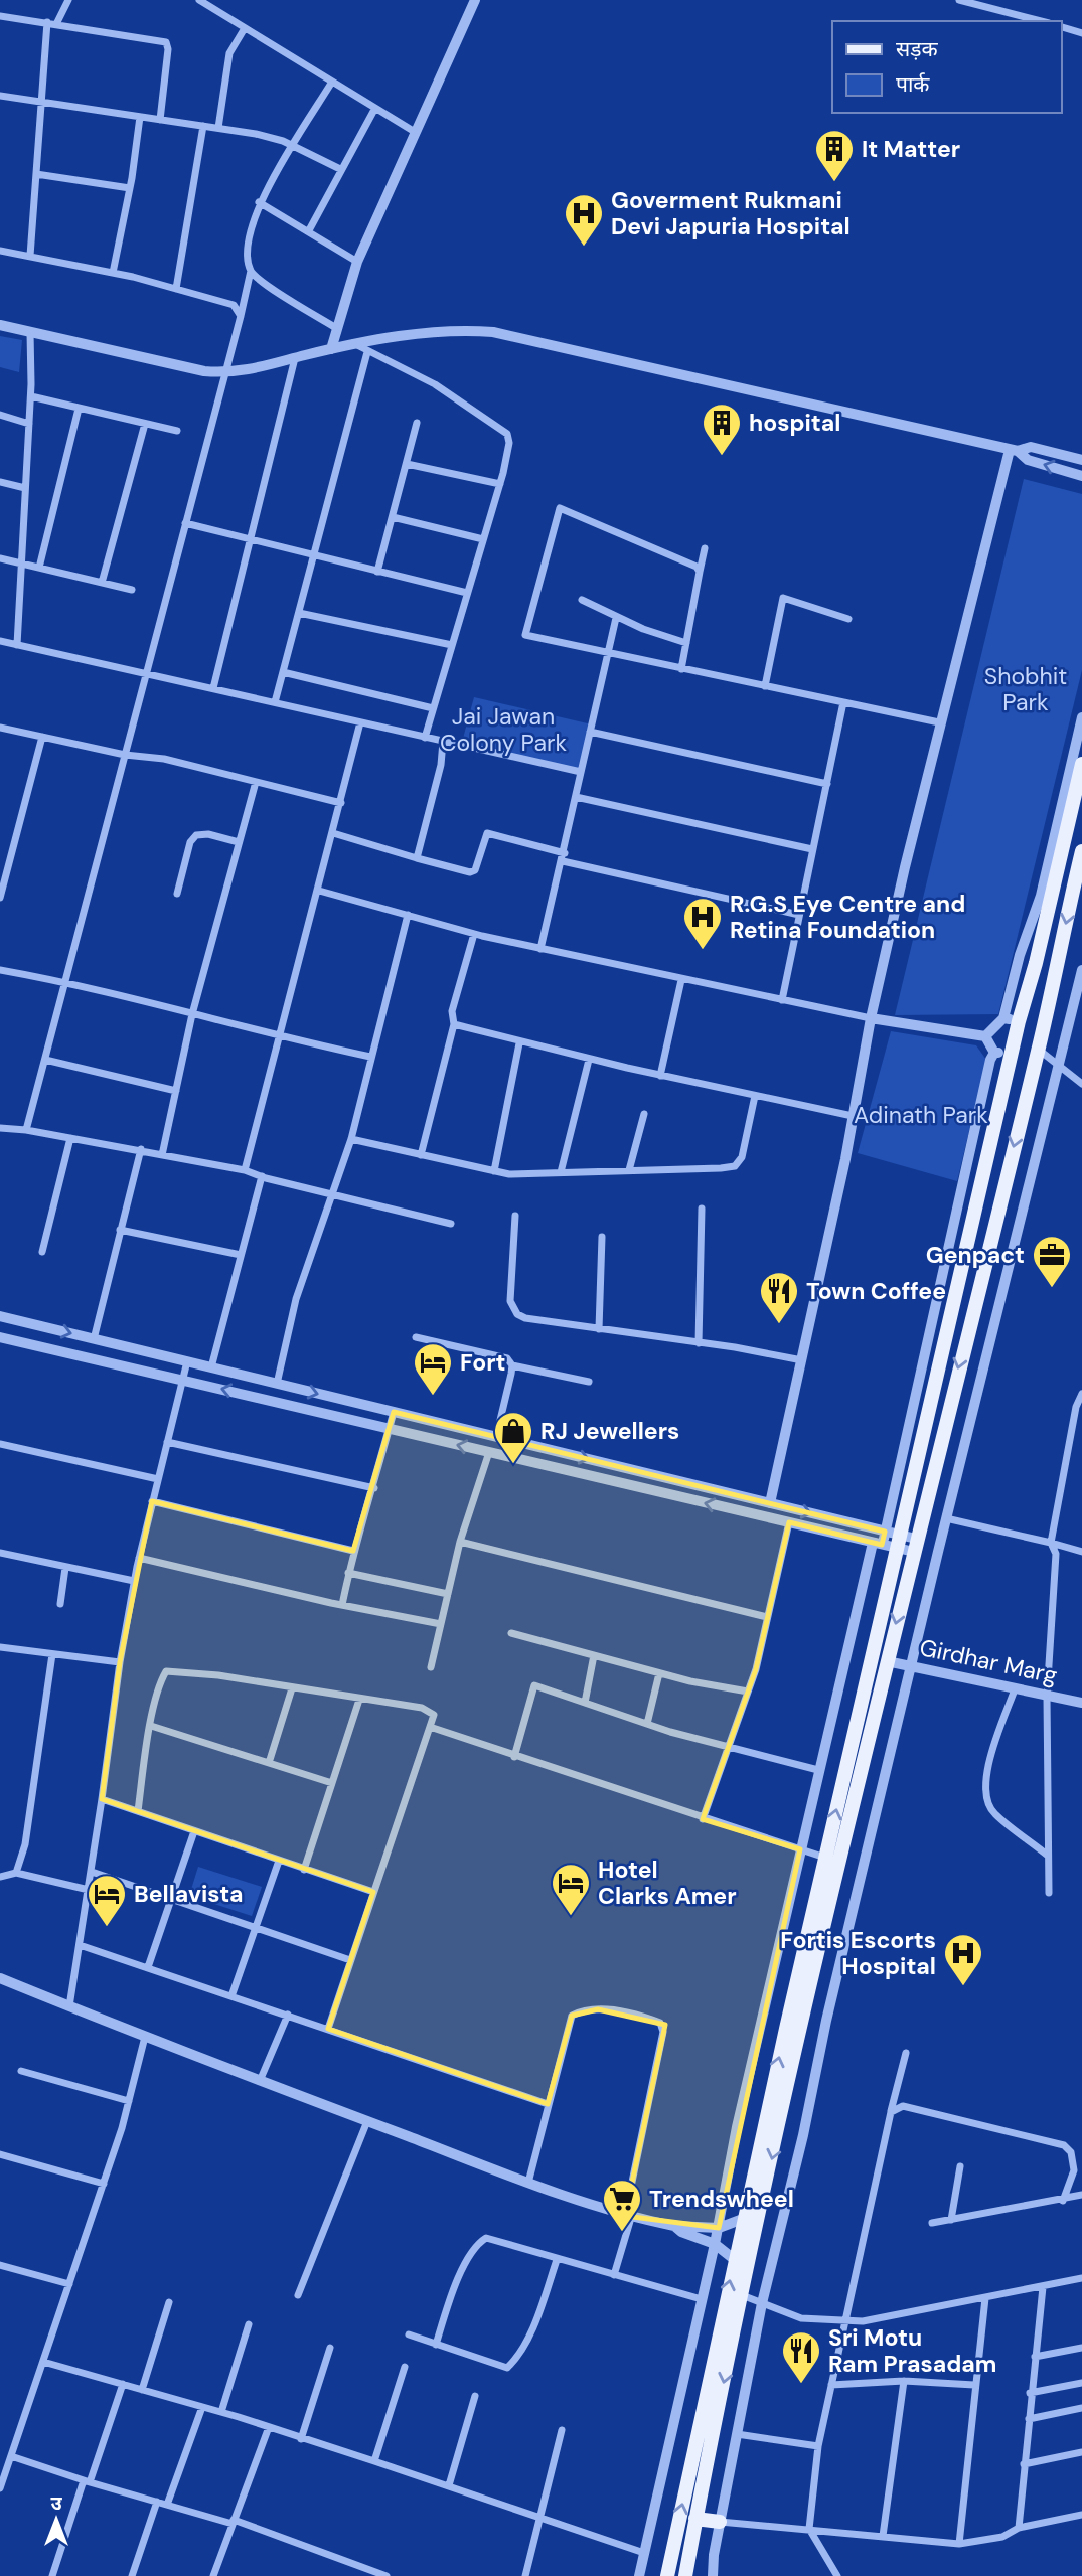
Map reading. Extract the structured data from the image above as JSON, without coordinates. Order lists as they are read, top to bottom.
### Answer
{
  "streets": {
    "street": ["Girdhar Marg"]
  },
  "parks": ["Shobhit Park", "Jai Jawan Colony Park", "Adinath Park"],
  "places": {
    "building": ["It Matter", "hospital"],
    "hospital": ["Goverment Rukmani Devi Japuria Hospital", "R.G.S Eye Centre and Retina Foundation", "Fortis Escorts Hospital"],
    "office": ["Genpact"],
    "restaurant": ["Town Coffee", "Sri Motu Ram Prasadam"],
    "hotel": ["Fort", "Hotel Clarks Amer", "Bellavista"],
    "shop": ["RJ Jewellers"],
    "supermarket": ["Trendswheel"]
  },
  "legend": ["सड़क", "पार्क"],
  "north": "top"
}
